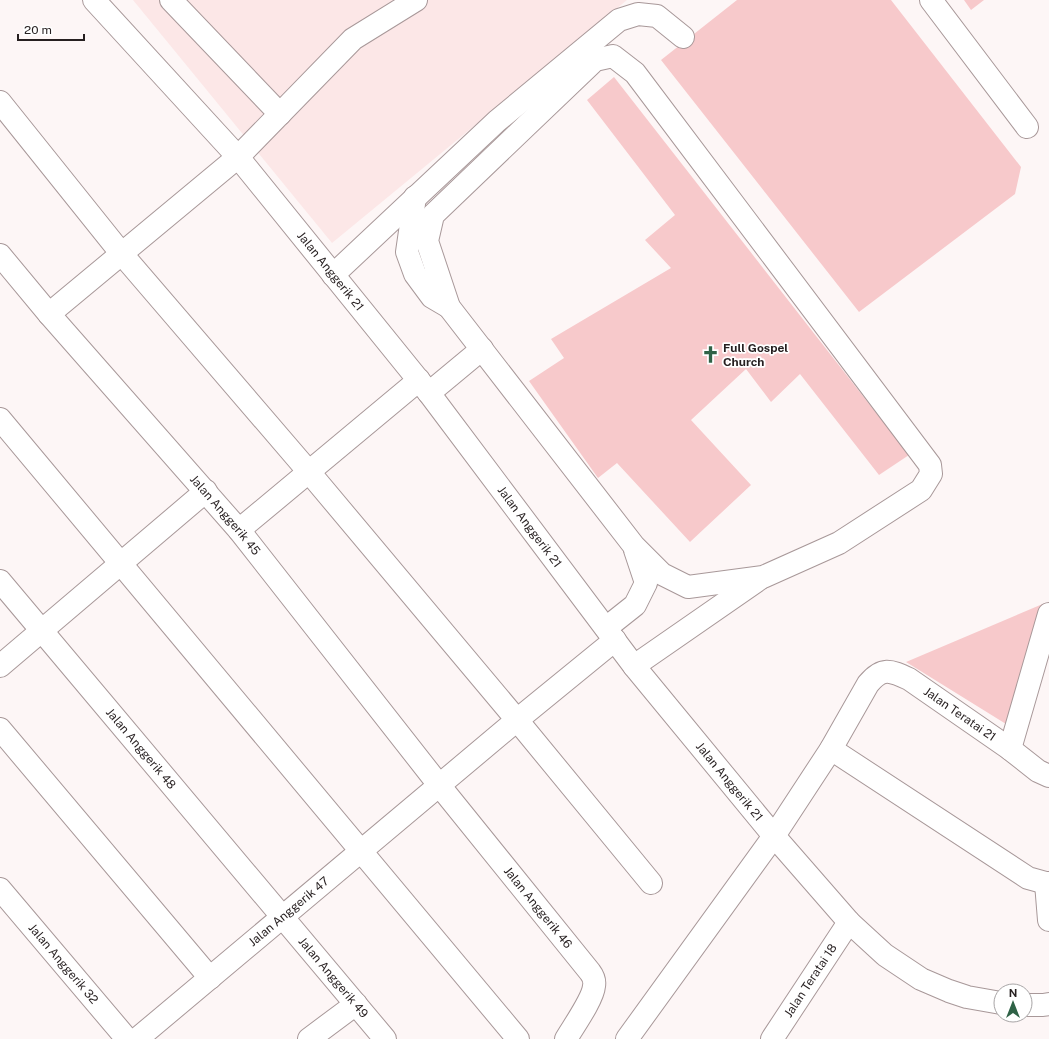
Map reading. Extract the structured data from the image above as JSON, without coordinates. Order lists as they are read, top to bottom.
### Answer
{
  "streets": {
    "street": [
      "Jalan Anggerik 21",
      "Jalan Anggerik 45",
      "Jalan Teratai 21",
      "Jalan Anggerik 48",
      "Jalan Anggerik 46",
      "Jalan Anggerik 47",
      "Jalan Anggerik 32",
      "Jalan Anggerik 49",
      "Jalan Teratai 18"
    ]
  },
  "crossings": [
    ["Jalan Anggerik 21", "Jalan Anggerik 47"],
    ["Jalan Anggerik 21", "Jalan Teratai 18"],
    ["Jalan Anggerik 45", "Jalan Anggerik 46"],
    ["Jalan Anggerik 45", "Jalan Anggerik 47"],
    ["Jalan Anggerik 48", "Jalan Anggerik 47"],
    ["Jalan Anggerik 48", "Jalan Anggerik 49"],
    ["Jalan Anggerik 46", "Jalan Anggerik 47"],
    ["Jalan Anggerik 47", "Jalan Anggerik 49"]
  ],
  "places": {
    "church": ["Full Gospel Church"]
  },
  "scale_bar": "20 m",
  "north": "top"
}
